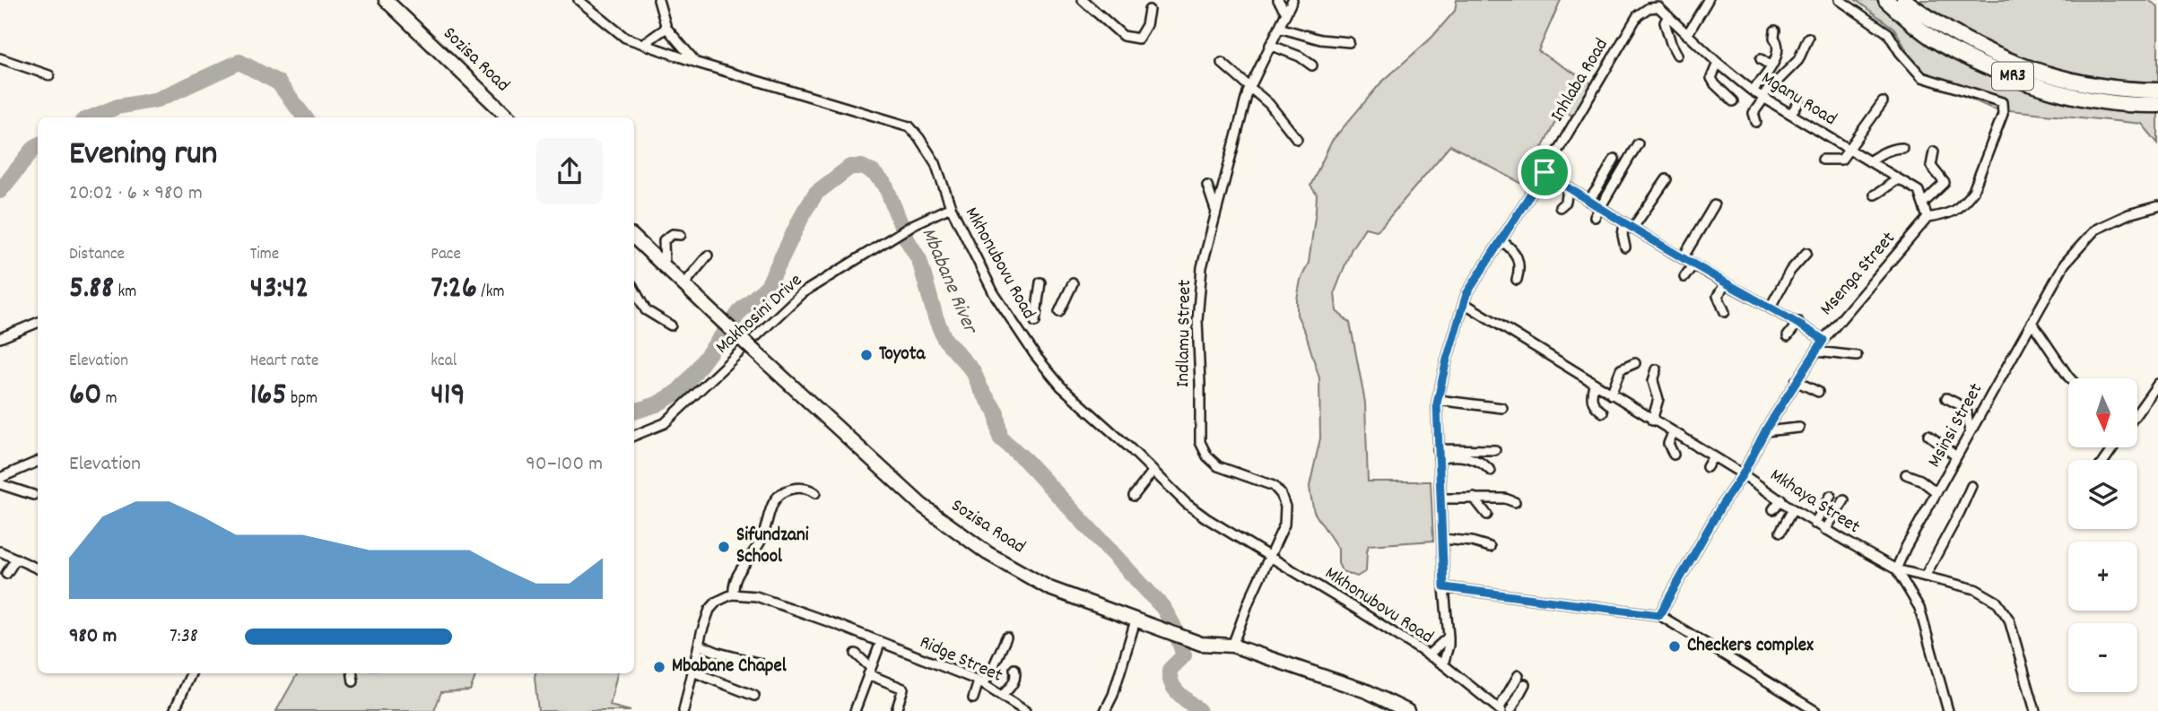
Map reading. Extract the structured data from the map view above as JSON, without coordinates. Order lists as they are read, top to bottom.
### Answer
{
  "streets": {
    "highway": ["MR3"],
    "main road": ["Sozisa Road"],
    "street": [
      "Inhlaba Road",
      "Mganu Road",
      "Mkhonubovu Road",
      "Msenga Street",
      "Makhosini Drive",
      "Indlamu Street",
      "Msinsi Street",
      "Mkhaya Street",
      "Ridge Street"
    ]
  },
  "crossings": [
    ["Inhlaba Road", "Mganu Road"],
    ["Inhlaba Road", "Mkhonubovu Road"],
    ["Inhlaba Road", "Mkhaya Street"],
    ["Mkhonubovu Road", "Makhosini Drive"],
    ["Mkhonubovu Road", "Indlamu Street"],
    ["Msenga Street", "Mkhaya Street"],
    ["Msinsi Street", "Mkhaya Street"]
  ],
  "water": ["Mbabane River"],
  "places": [
    "Toyota",
    "Sifundzani School",
    "Checkers complex",
    "Mbabane Chapel"
  ],
  "north": "bottom",
  "page": {
    "heading": ["Evening run", "20:02 · 6 × 980 m"],
    "stats": [
      ["Distance", "5.88 km"],
      ["Time", "43:42"],
      ["Pace", "7:26 /km"],
      ["Elevation", "60 m"],
      ["Heart rate", "165 bpm"],
      ["kcal", "419"]
    ],
    "map_buttons": ["+", "−"],
    "chart": ["Elevation", "90–100 m"],
    "list": [
      {
        "name": "980 m",
        "note": "7:38"
      }
    ]
  }
}
